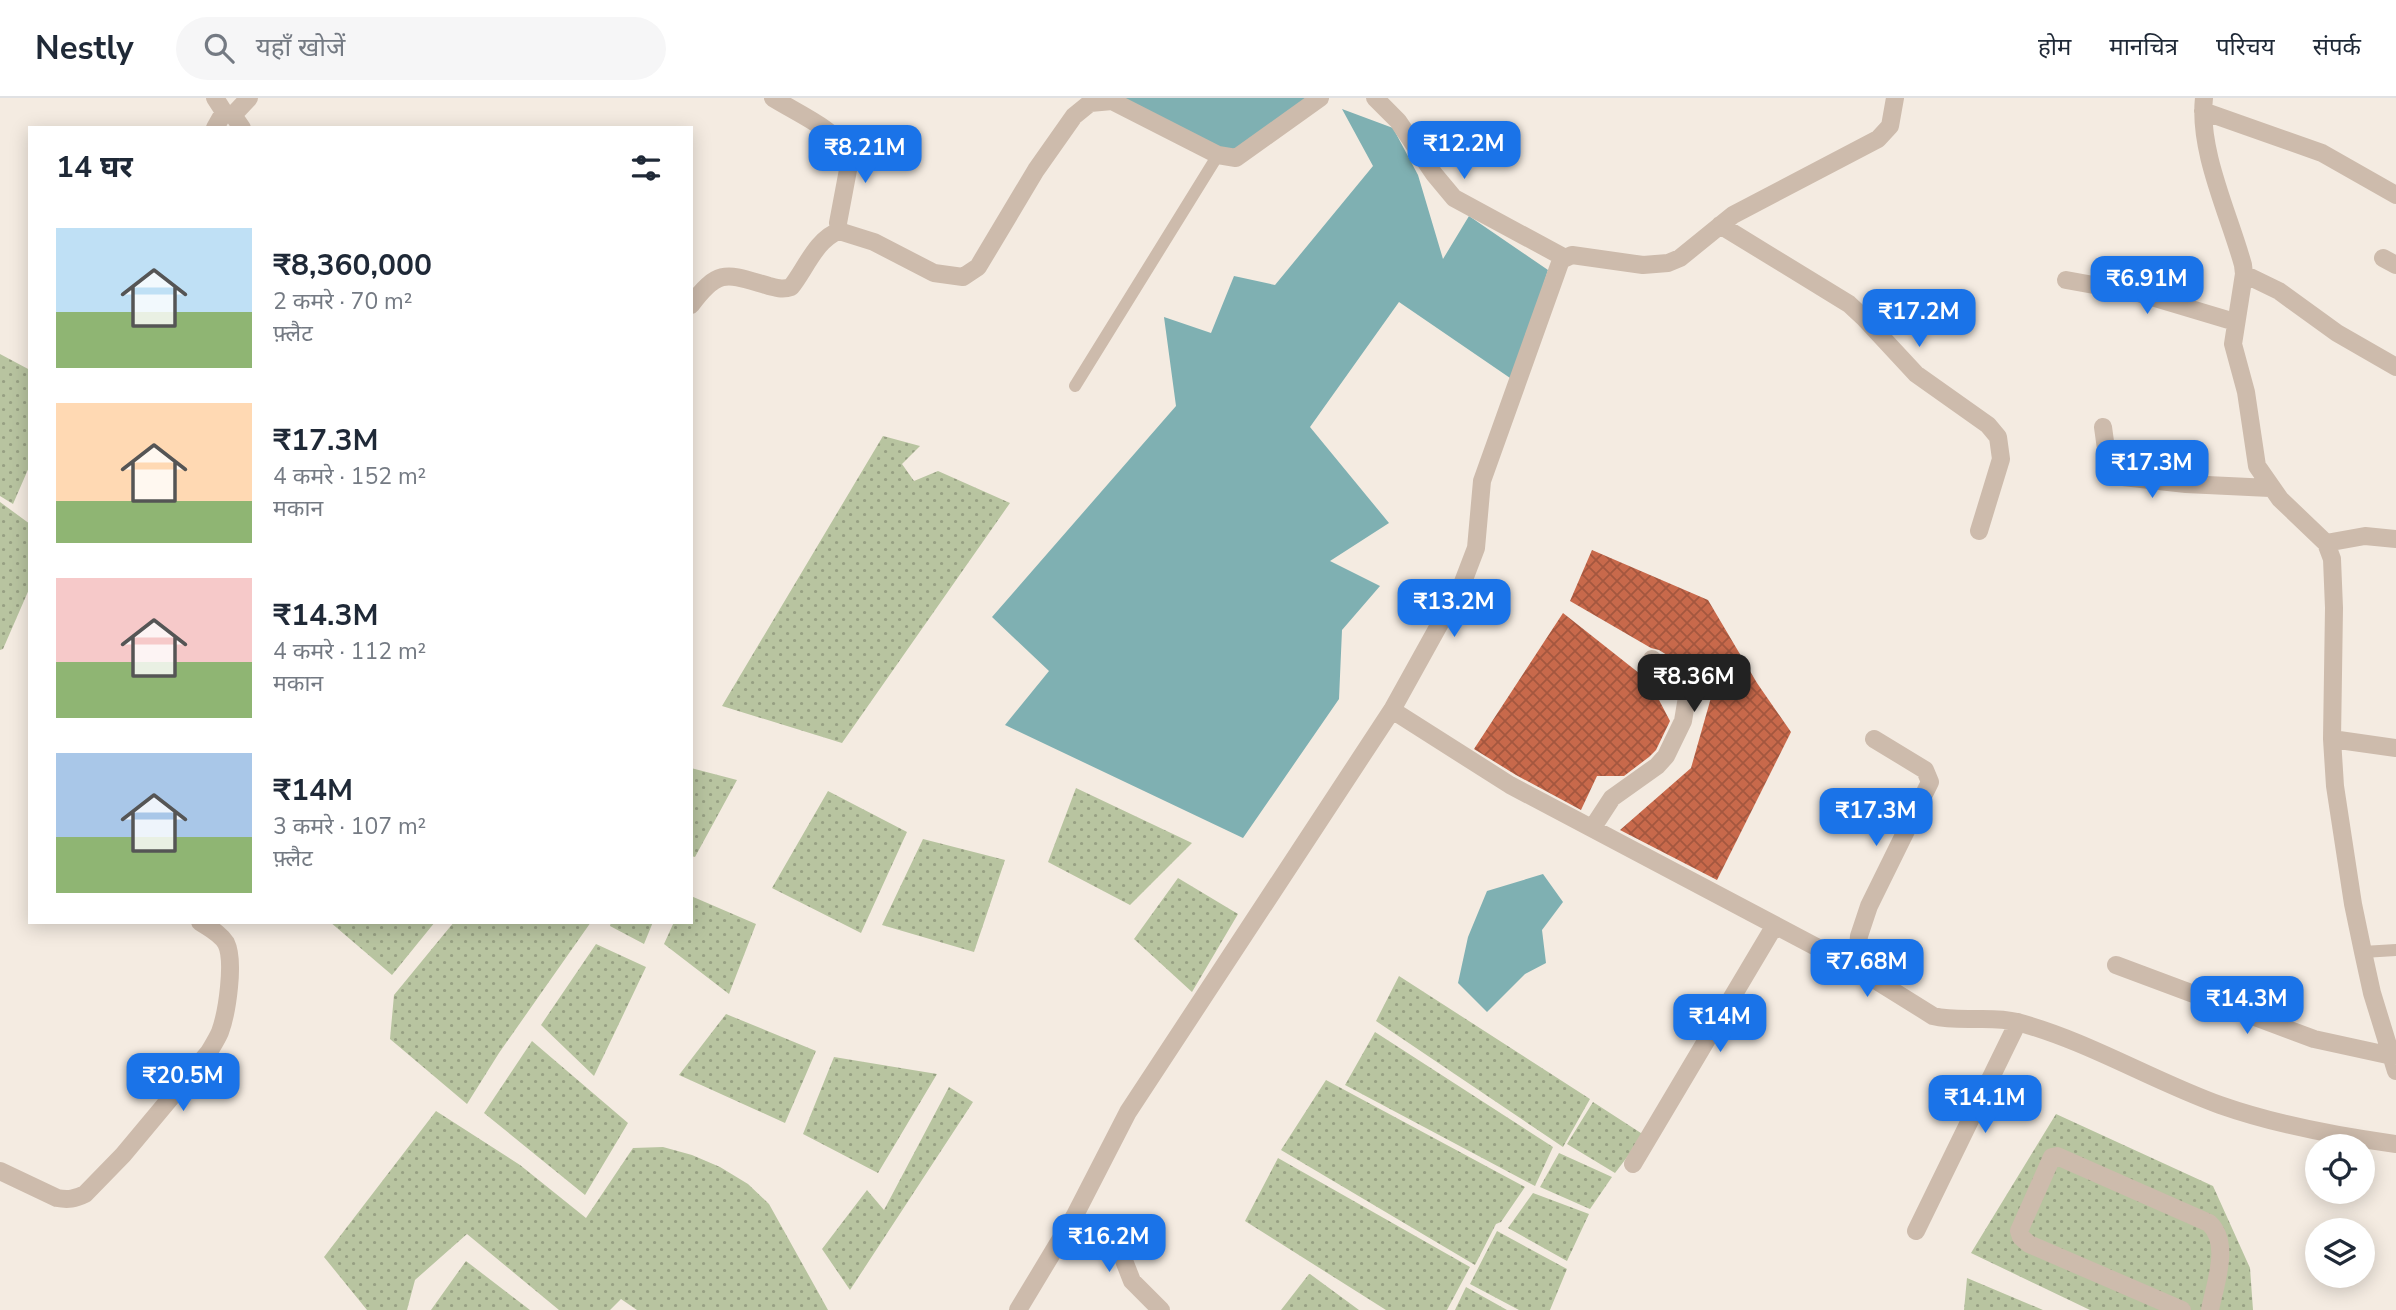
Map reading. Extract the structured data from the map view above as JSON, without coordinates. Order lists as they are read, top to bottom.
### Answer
{
  "page": {
    "header": "Nestly",
    "search": "यहाँ खोजें",
    "nav": [
      "होम",
      "मानचित्र",
      "परिचय",
      "संपर्क"
    ],
    "price": [
      "₹12.2M",
      "₹8.21M",
      "₹6.91M",
      "₹17.2M",
      "₹17.3M",
      "₹13.2M",
      "₹8.36M",
      "₹17.3M",
      "₹7.68M",
      "₹14.3M",
      "₹14M",
      "₹20.5M",
      "₹14.1M",
      "₹16.2M"
    ],
    "heading": "14 घर",
    "list": [
      {
        "name": "₹8,360,000",
        "note": "2 कमरे · 70 m² · फ़्लैट"
      },
      {
        "name": "₹17.3M",
        "note": "4 कमरे · 152 m² · मकान"
      },
      {
        "name": "₹14.3M",
        "note": "4 कमरे · 112 m² · मकान"
      },
      {
        "name": "₹14M",
        "note": "3 कमरे · 107 m² · फ़्लैट"
      }
    ]
  }
}
